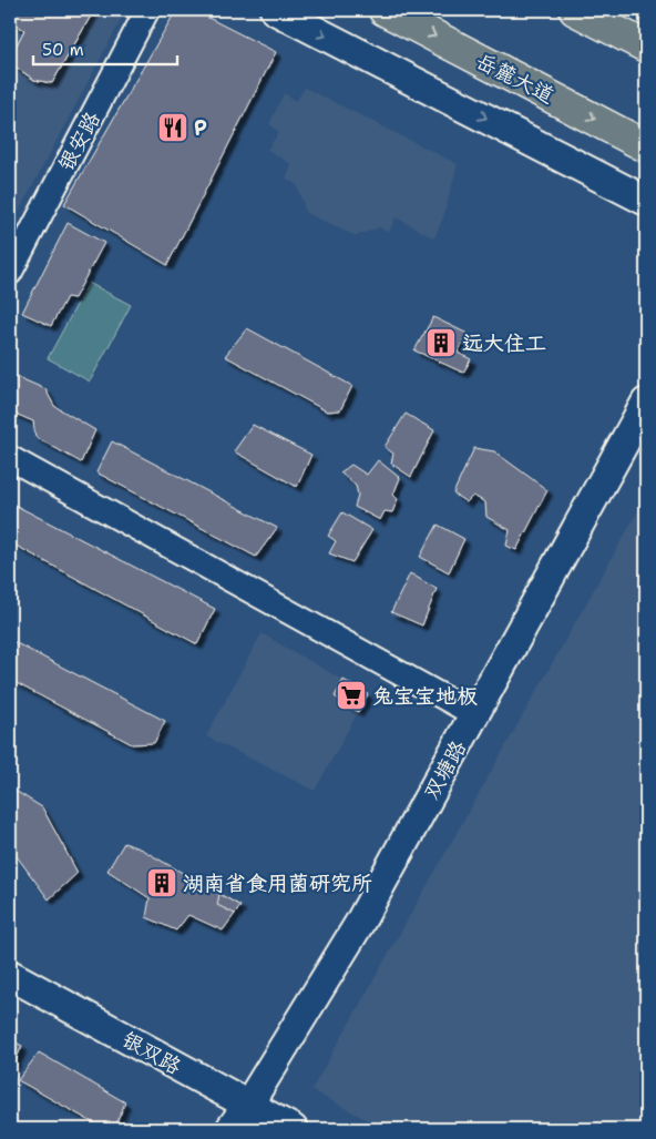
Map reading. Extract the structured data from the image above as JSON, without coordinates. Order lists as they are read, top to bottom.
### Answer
{
  "streets": {
    "highway": ["岳麓大道"],
    "street": ["银安路", "双塘路", "银双路"]
  },
  "crossings": [
    ["双塘路", "银双路"]
  ],
  "one_way": ["岳麓大道"],
  "places": {
    "restaurant": ["P"],
    "building": ["远大住工", "湖南省食用菌研究所"],
    "supermarket": ["兔宝宝地板"]
  },
  "scale_bar": "50 m"
}
